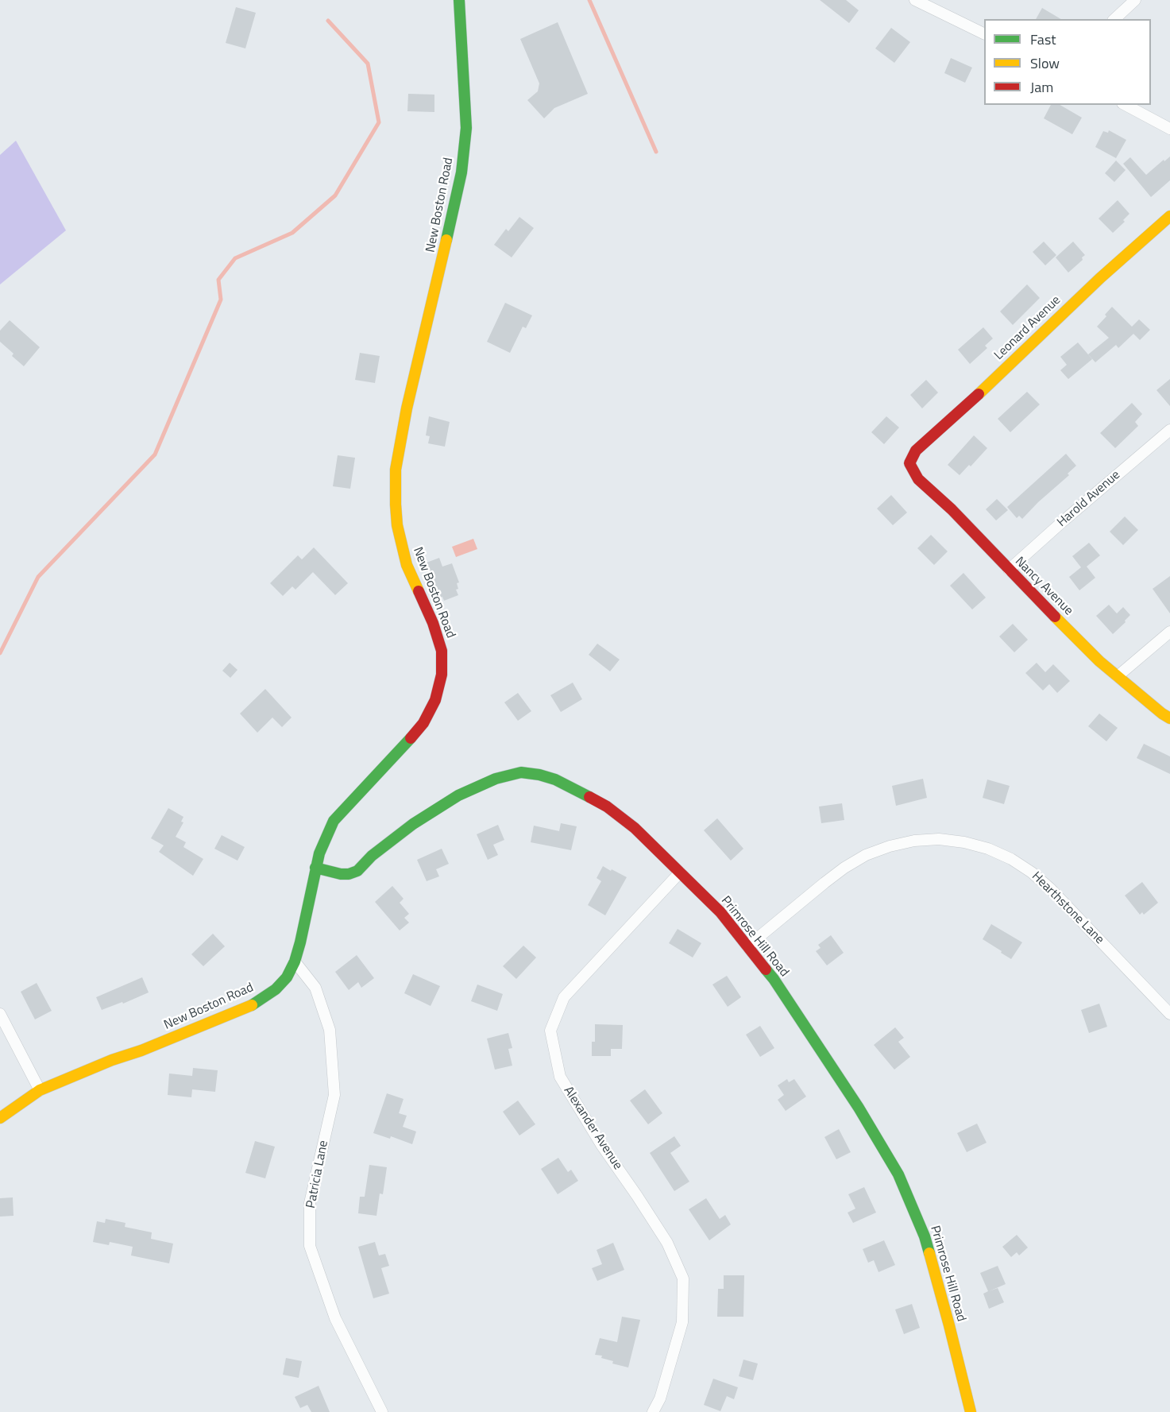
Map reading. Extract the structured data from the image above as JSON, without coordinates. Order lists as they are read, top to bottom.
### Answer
{
  "streets": {
    "street": [
      "New Boston Road",
      "Leonard Avenue",
      "Harold Avenue",
      "Nancy Avenue",
      "Hearthstone Lane",
      "Primrose Hill Road",
      "Alexander Avenue",
      "Patricia Lane"
    ]
  },
  "crossings": [
    ["New Boston Road", "Primrose Hill Road"],
    ["New Boston Road", "Patricia Lane"],
    ["Leonard Avenue", "Nancy Avenue"],
    ["Harold Avenue", "Nancy Avenue"],
    ["Hearthstone Lane", "Primrose Hill Road"],
    ["Primrose Hill Road", "Alexander Avenue"]
  ],
  "legend": ["Fast", "Slow", "Jam"]
}
